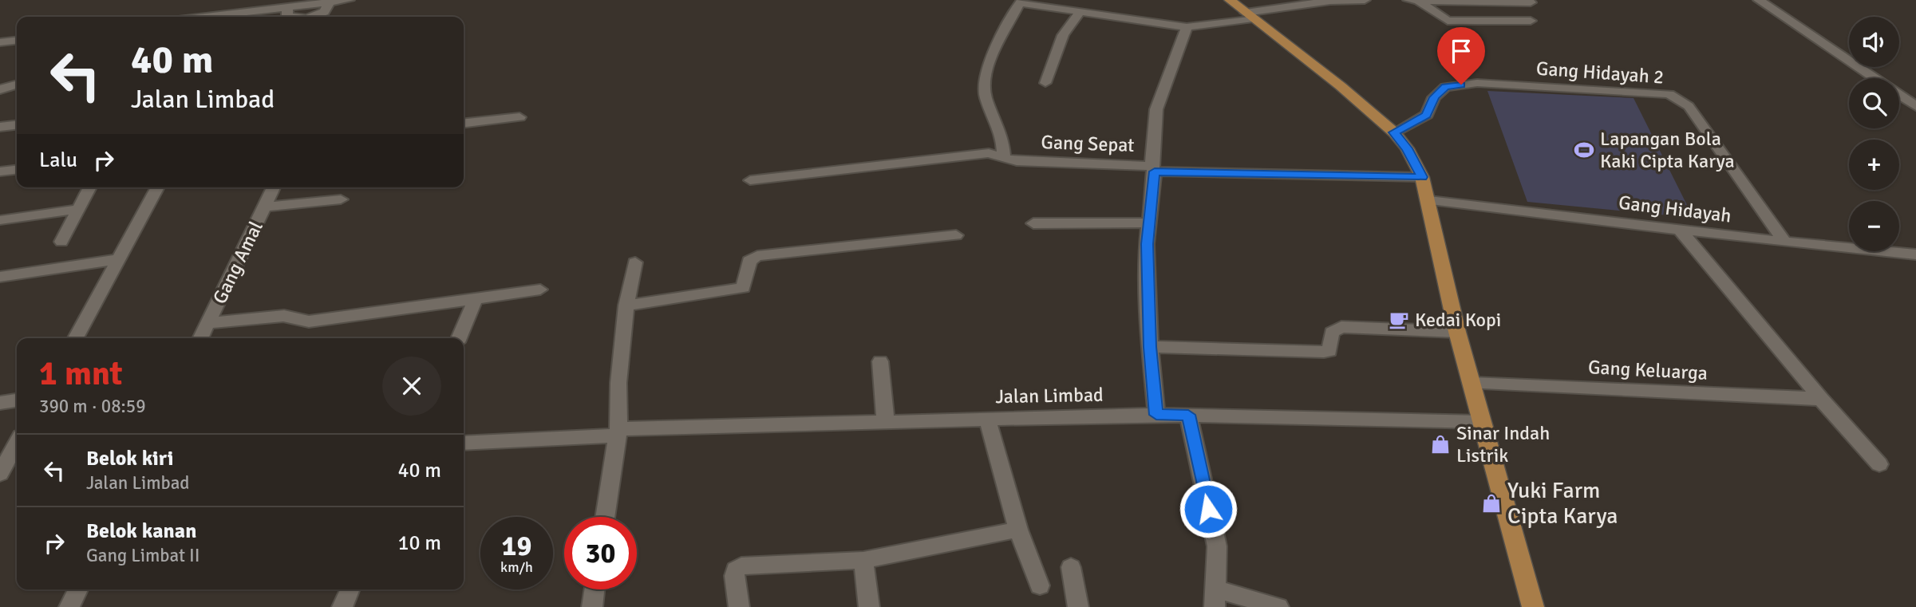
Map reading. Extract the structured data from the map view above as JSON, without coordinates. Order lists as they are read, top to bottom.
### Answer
{
  "streets": {
    "street": [
      "Gang Hidayah 2",
      "Gang Sepat",
      "Gang Hidayah",
      "Gang Amal",
      "Gang Keluarga",
      "Jalan Limbad"
    ]
  },
  "crossings": [
    ["Gang Hidayah 2", "Gang Hidayah"]
  ],
  "places": {
    "sports": ["Lapangan Bola Kaki Cipta Karya"],
    "cafe": ["Kedai Kopi"],
    "shop": ["Sinar Indah Listrik", "Yuki Farm Cipta Karya"]
  },
  "page": {
    "map_buttons": ["+", "−"],
    "turn": ["40 m", "Jalan Limbad"],
    "then": "Lalu",
    "heading": ["1 mnt", "390 m · 08:59"],
    "list": [
      {
        "name": "Belok kiri",
        "note": "Jalan Limbad",
        "value": "40 m"
      },
      {
        "name": "Belok kanan",
        "note": "Gang Limbat II",
        "value": "10 m"
      }
    ],
    "speed": "19 km/h",
    "limit": "30"
  }
}
